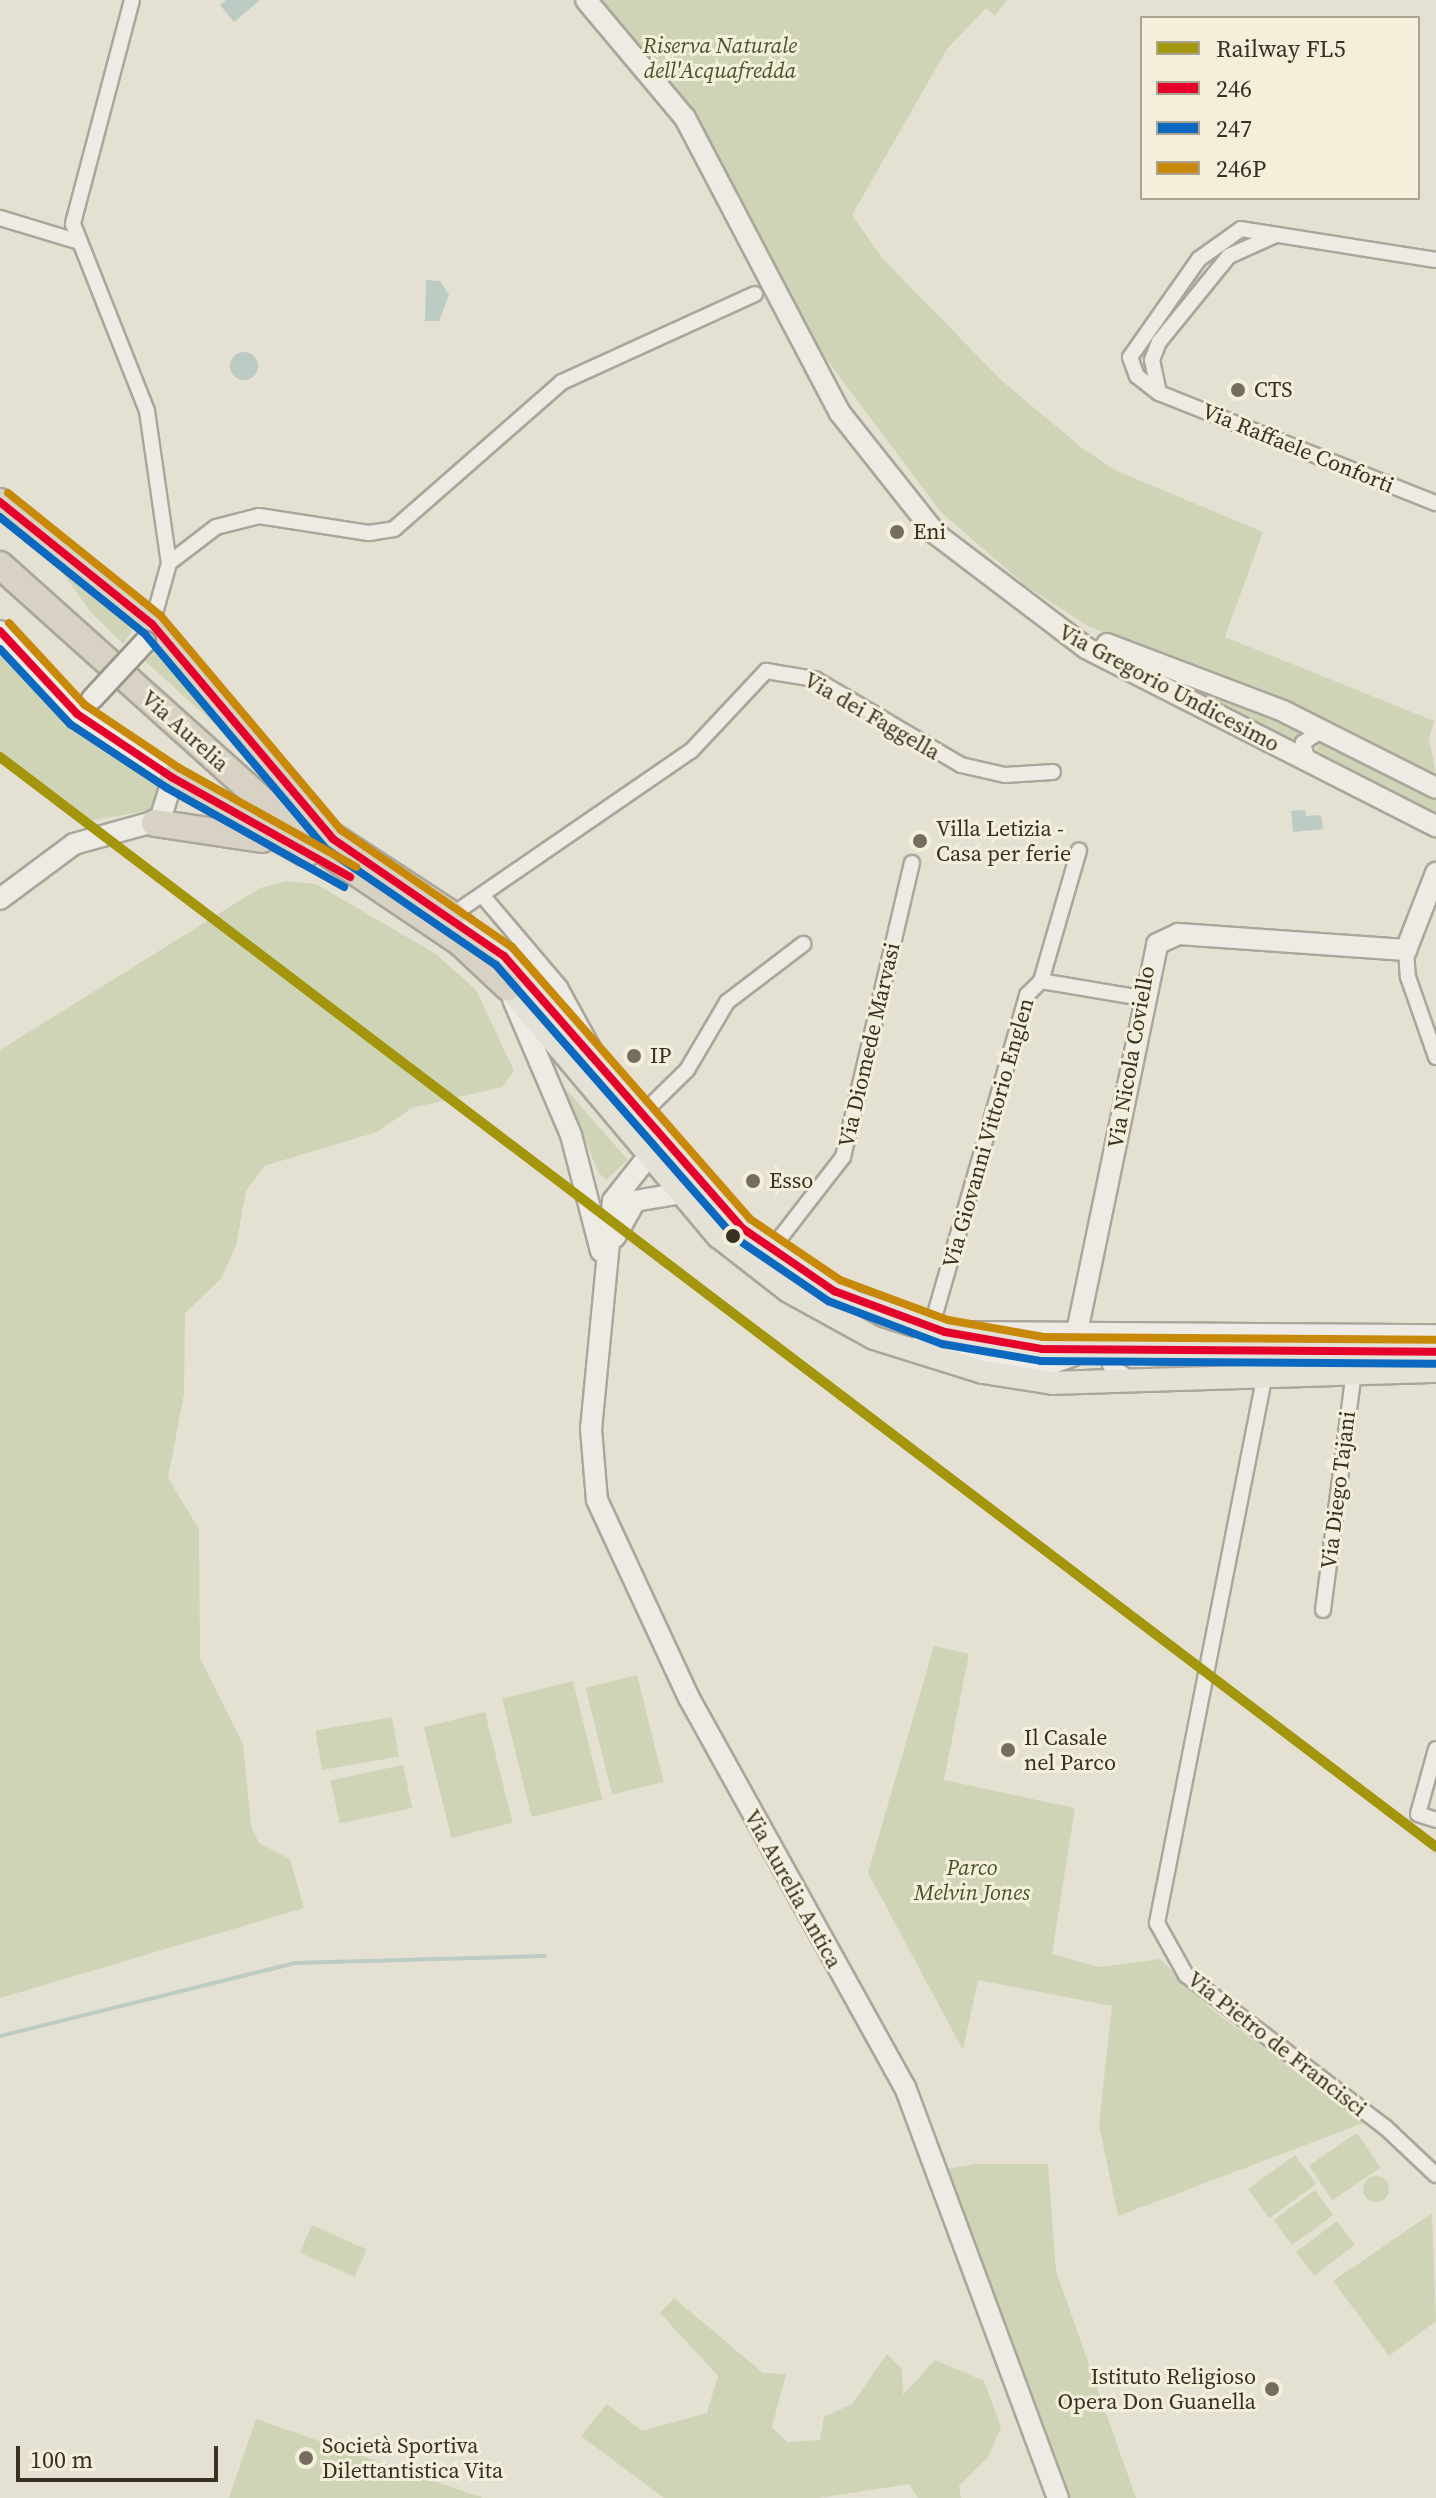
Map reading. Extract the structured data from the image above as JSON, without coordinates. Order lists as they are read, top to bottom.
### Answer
{
  "streets": {
    "highway": ["Via Aurelia"],
    "street": [
      "Via Raffaele Conforti",
      "Via Gregorio Undicesimo",
      "Via dei Faggella",
      "Via Diomede Marvasi",
      "Via Nicola Coviello",
      "Via Giovanni Vittorio Englen",
      "Via Diego Tajani",
      "Via Aurelia Antica",
      "Via Pietro de Francisci"
    ]
  },
  "crossings": [
    ["Via dei Faggella", "Via Aurelia"],
    ["Via Aurelia", "Via Diomede Marvasi"],
    ["Via Aurelia", "Via Nicola Coviello"],
    ["Via Aurelia", "Via Giovanni Vittorio Englen"],
    ["Via Aurelia", "Via Diego Tajani"],
    ["Via Aurelia", "Via Pietro de Francisci"]
  ],
  "parks": ["Riserva Naturale dell'Acquafredda", "Parco Melvin Jones"],
  "places": [
    "CTS",
    "Eni",
    "Villa Letizia - Casa per ferie",
    "IP",
    "Esso",
    "Il Casale nel Parco",
    "Istituto Religioso Opera Don Guanella",
    "Società Sportiva Dilettantistica Vita"
  ],
  "lines": [
    "transit line 246P",
    "transit line 246",
    "transit line 247",
    "rail line FL5"
  ],
  "legend": [
    "Railway FL5",
    "246",
    "247",
    "246P"
  ],
  "scale_bar": "100 m"
}
